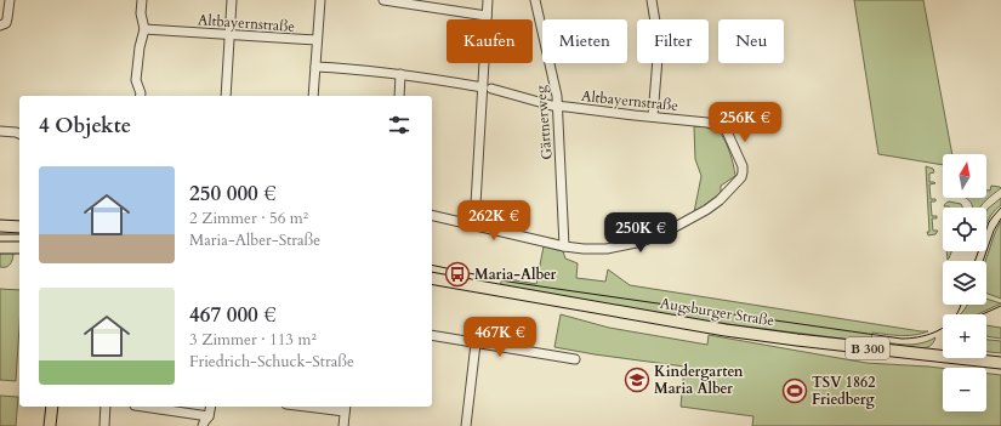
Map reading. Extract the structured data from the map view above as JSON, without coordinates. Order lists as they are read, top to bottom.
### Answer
{
  "streets": {
    "main road": ["Augsburger Straße", "B 300"],
    "street": ["Altbayernstraße", "Gärtnerweg"]
  },
  "crossings": [
    ["Altbayernstraße", "Gärtnerweg"]
  ],
  "places": {
    "bus stop": ["Maria-Alber"],
    "school or university": ["Kindergarten Maria Alber"],
    "sports": ["TSV 1862 Friedberg"]
  },
  "north": "top",
  "page": {
    "chip": [
      "Kaufen",
      "Mieten",
      "Filter",
      "Neu"
    ],
    "heading": "4 Objekte",
    "price": [
      "256K €",
      "262K €",
      "250K €",
      "467K €"
    ],
    "map_buttons": ["+", "−"],
    "list": [
      {
        "name": "250 000 €",
        "note": "2 Zimmer · 56 m² · Maria-Alber-Straße"
      },
      {
        "name": "467 000 €",
        "note": "3 Zimmer · 113 m² · Friedrich-Schuck-Straße"
      }
    ]
  }
}
